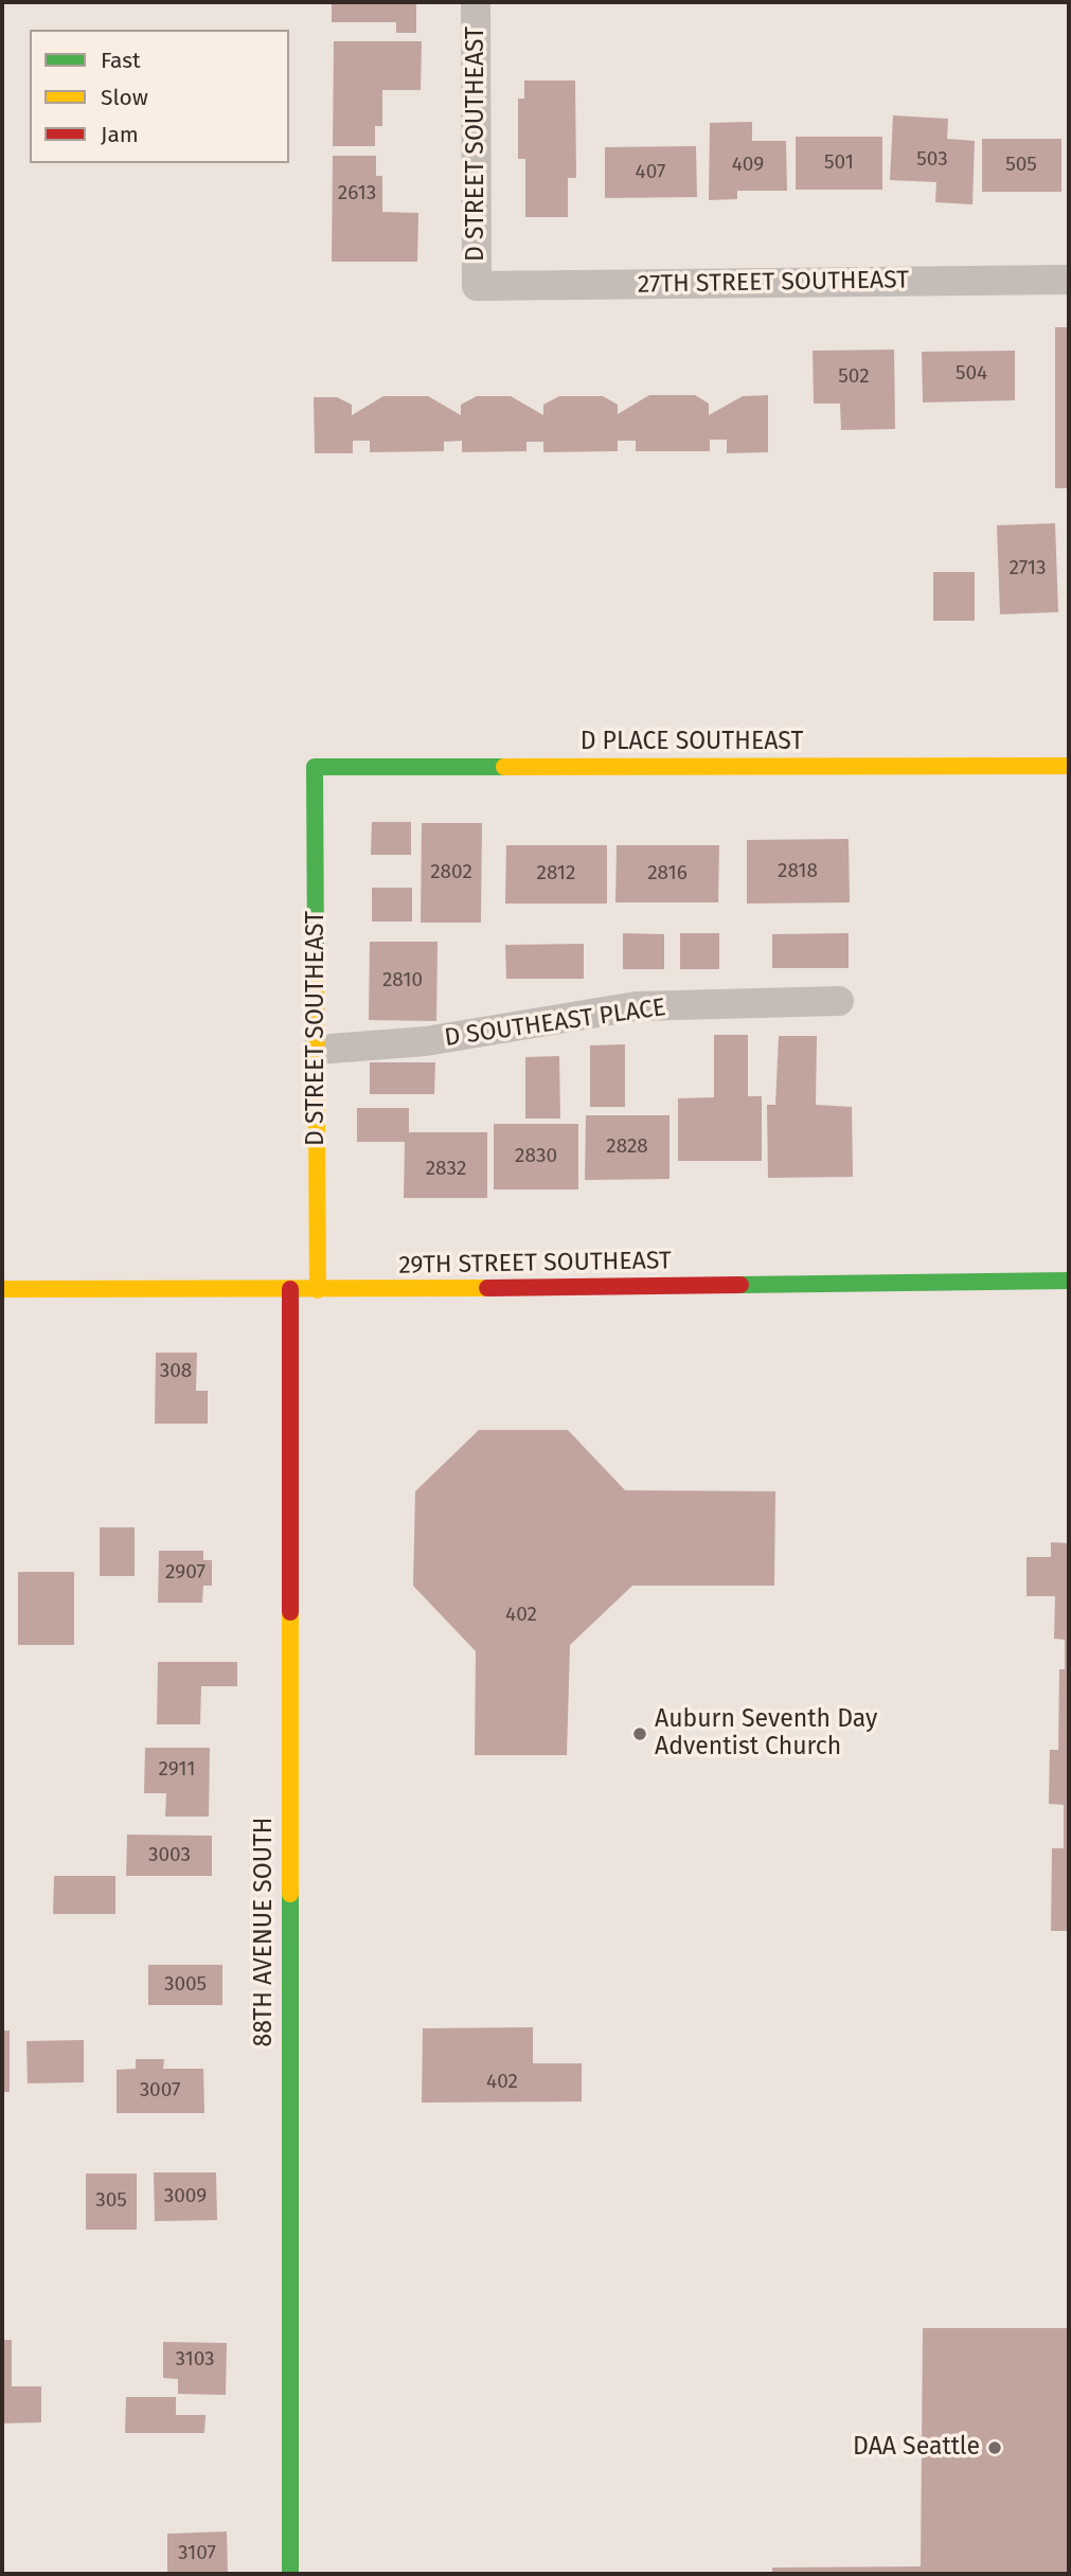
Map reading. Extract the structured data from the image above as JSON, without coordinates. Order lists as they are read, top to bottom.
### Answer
{
  "streets": {
    "street": [
      "D STREET SOUTHEAST",
      "27TH STREET SOUTHEAST",
      "D PLACE SOUTHEAST",
      "D SOUTHEAST PLACE",
      "29TH STREET SOUTHEAST",
      "88TH AVENUE SOUTH"
    ]
  },
  "crossings": [
    ["D STREET SOUTHEAST", "27TH STREET SOUTHEAST"],
    ["D STREET SOUTHEAST", "D PLACE SOUTHEAST"],
    ["D STREET SOUTHEAST", "D SOUTHEAST PLACE"],
    ["D STREET SOUTHEAST", "29TH STREET SOUTHEAST"],
    ["29TH STREET SOUTHEAST", "88TH AVENUE SOUTH"]
  ],
  "places": ["Auburn Seventh Day Adventist Church", "DAA Seattle"],
  "house_numbers": [
    "503",
    "501",
    "409",
    "505",
    "407",
    "2613",
    "504",
    "502",
    "2713",
    "2818",
    "2802",
    "2812",
    "2816",
    "2810",
    "2828",
    "2830",
    "2832",
    "308",
    "2907",
    "402",
    "2911",
    "3003",
    "3005",
    "402",
    "3007",
    "3009",
    "305",
    "3103",
    "3107"
  ],
  "legend": ["Fast", "Slow", "Jam"]
}
